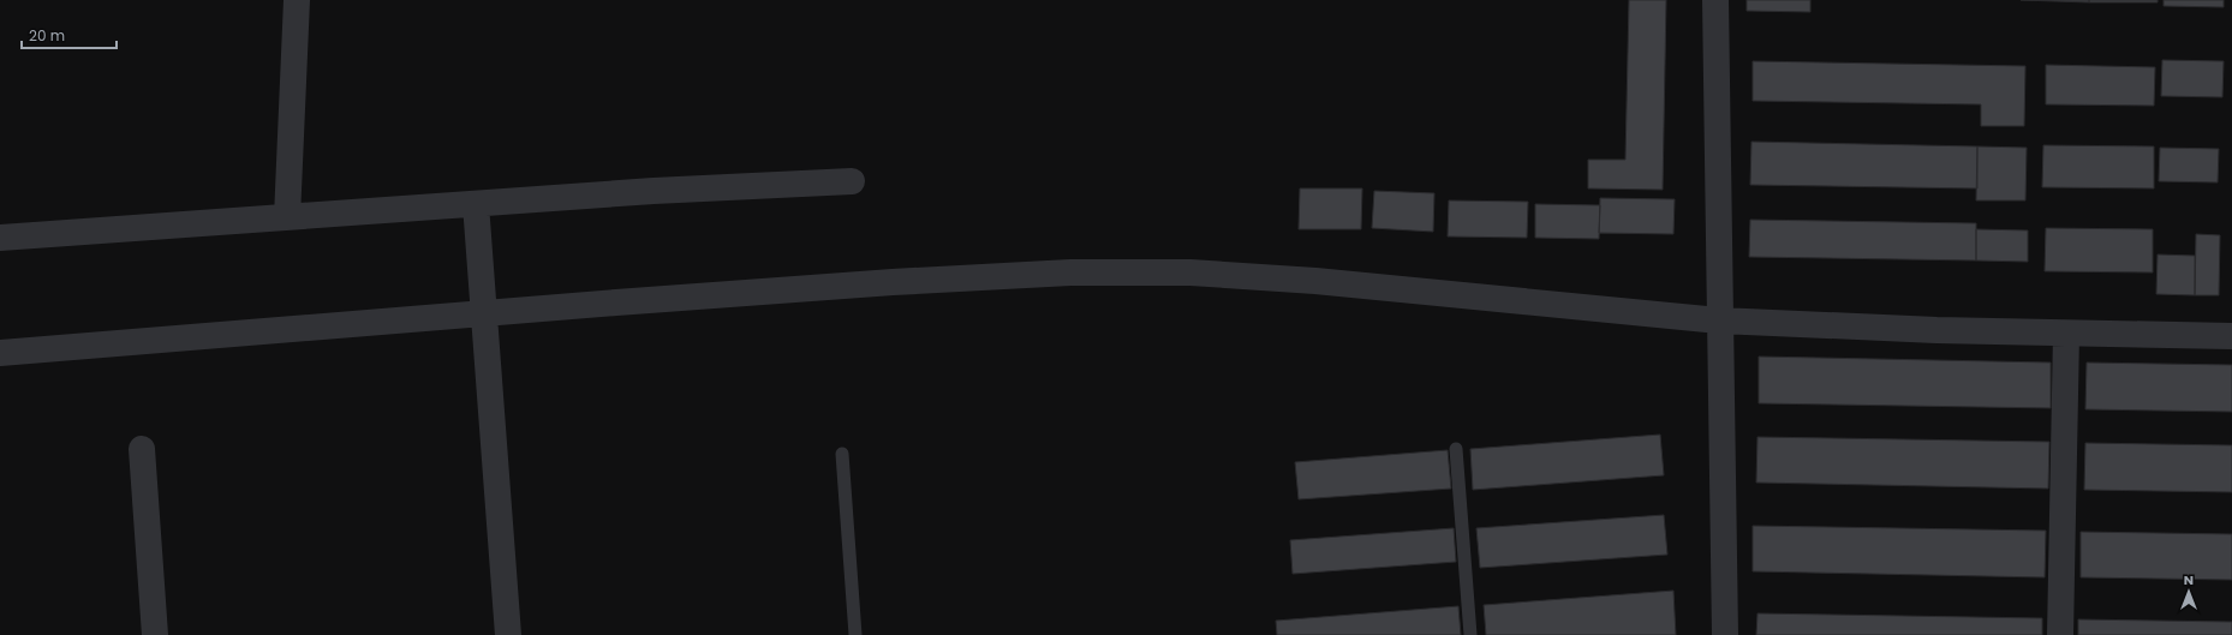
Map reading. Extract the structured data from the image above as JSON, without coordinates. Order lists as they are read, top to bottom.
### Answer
{
  "scale_bar": "20 m",
  "north": "top"
}
